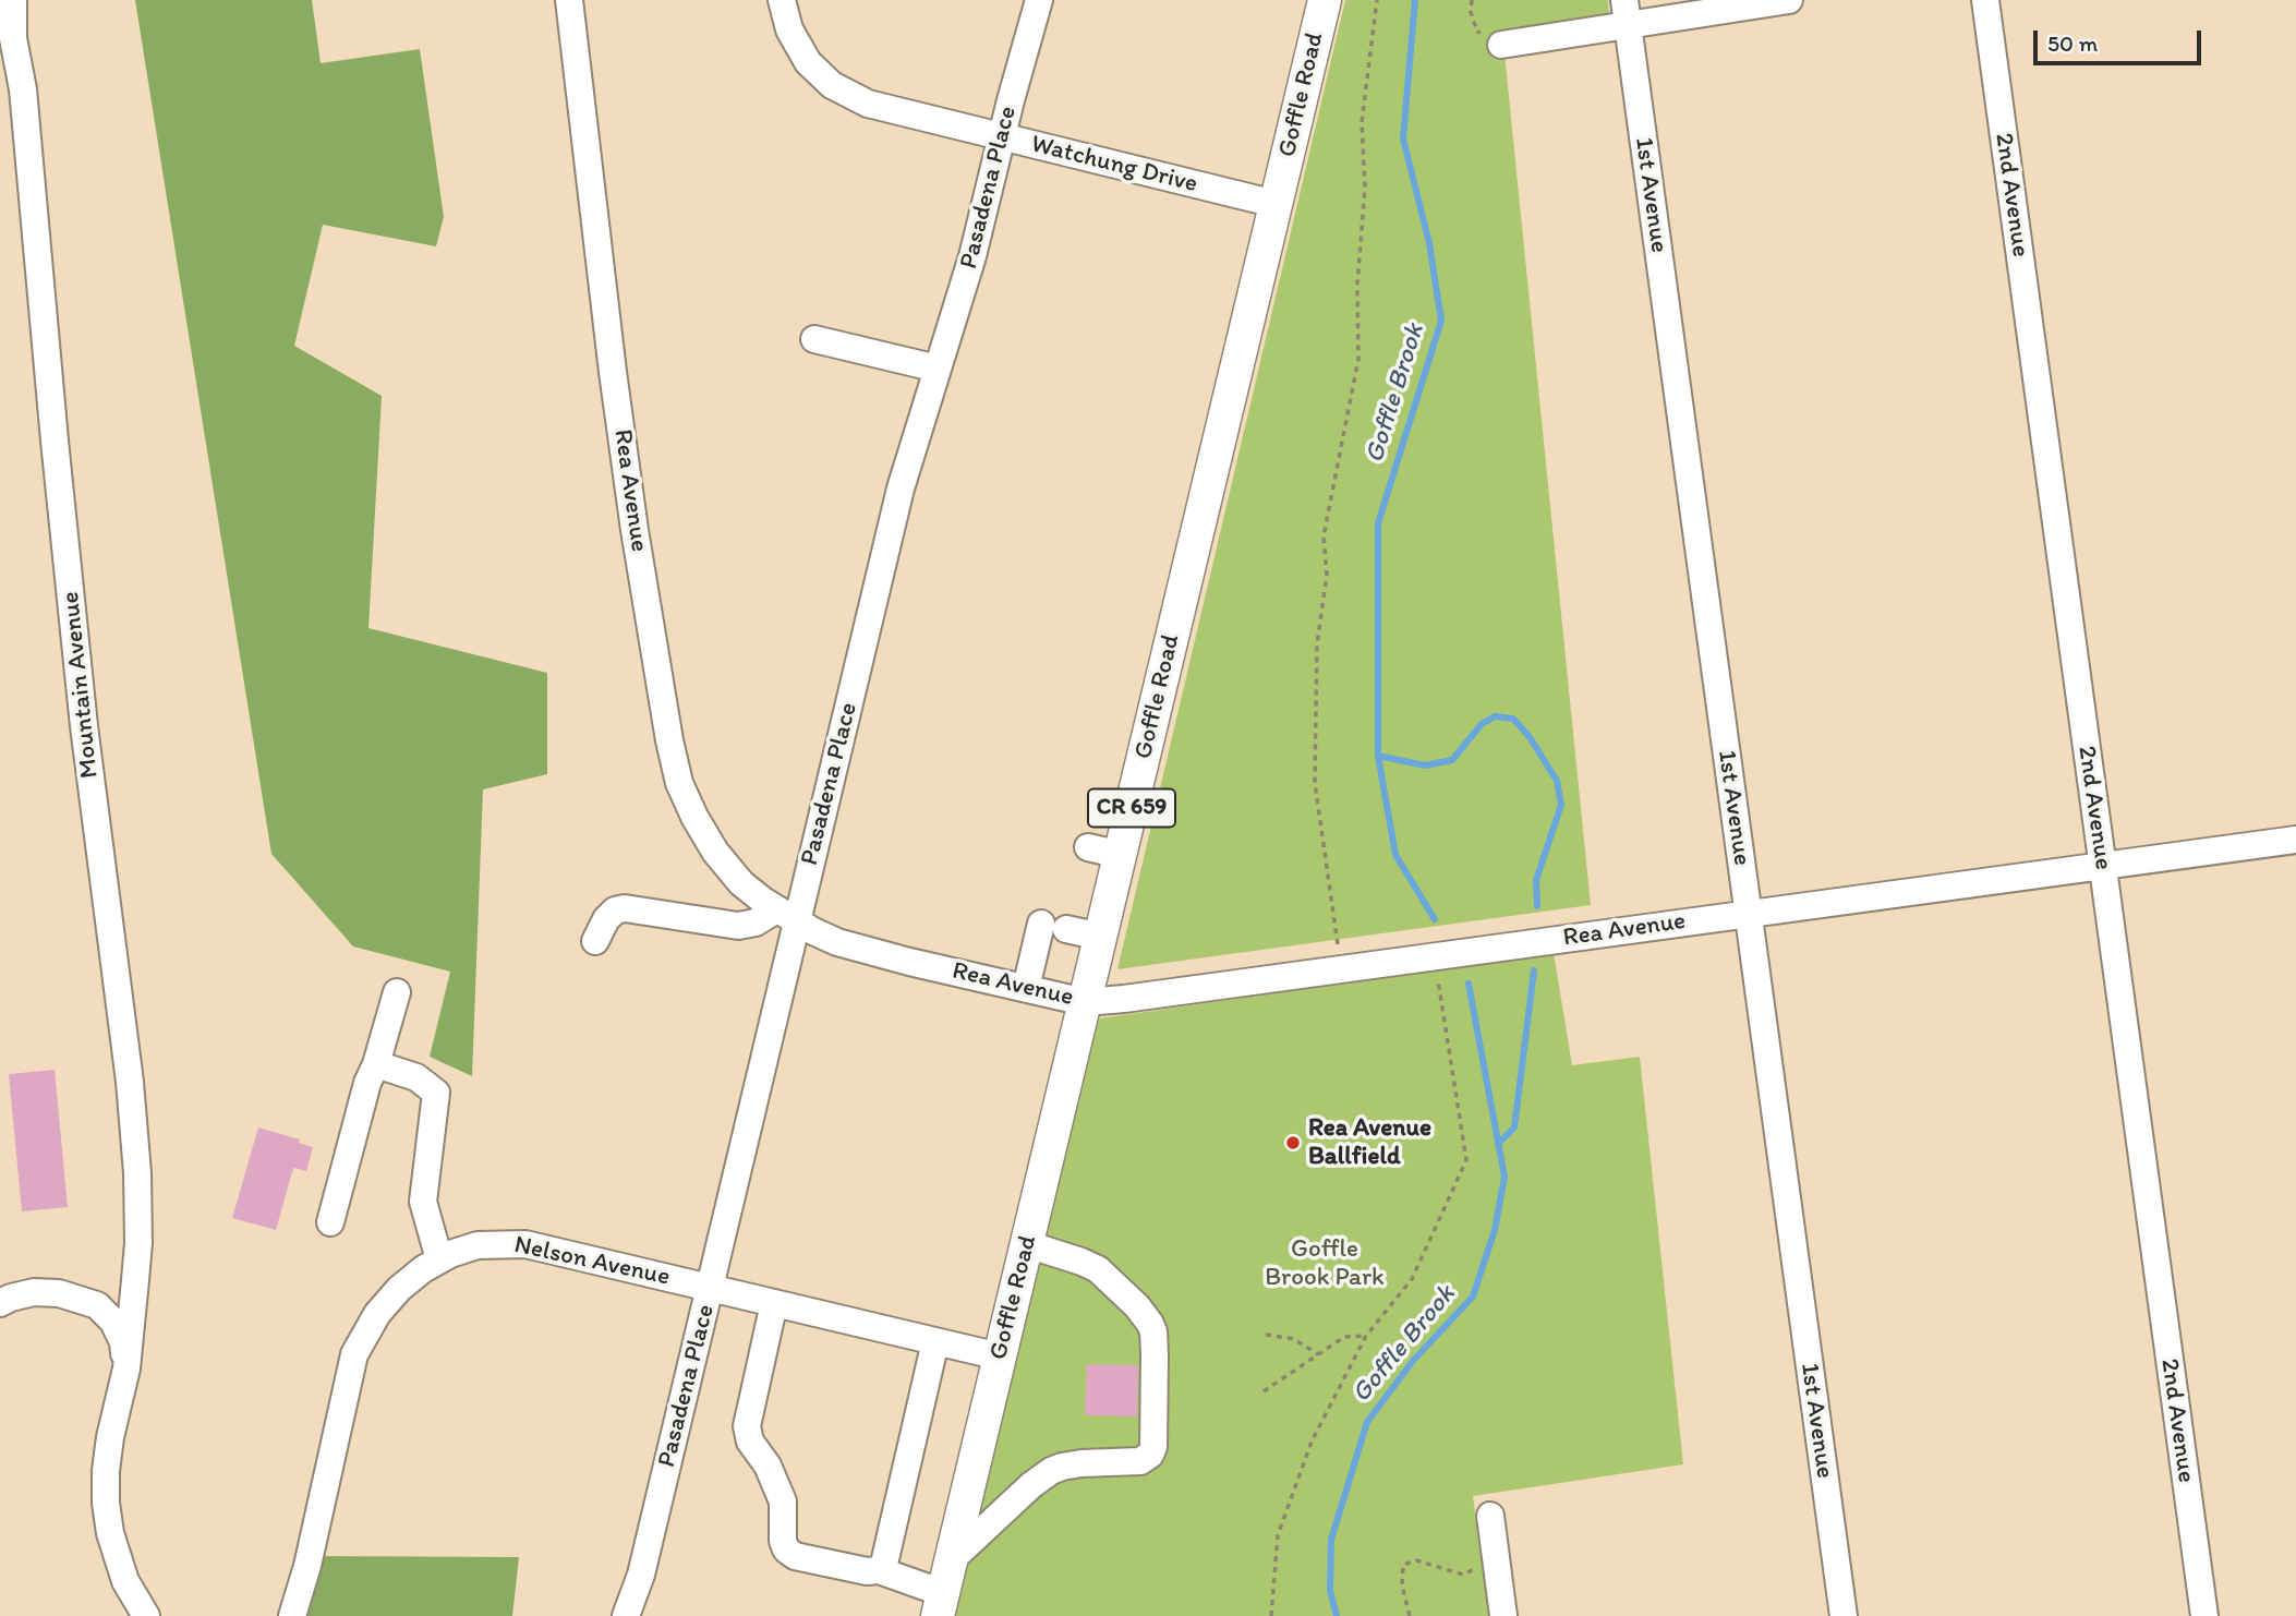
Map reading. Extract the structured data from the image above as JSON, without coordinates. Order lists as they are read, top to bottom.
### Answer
{
  "streets": {
    "main road": ["Goffle Road", "CR 659"],
    "street": [
      "Watchung Drive",
      "Pasadena Place",
      "1st Avenue",
      "2nd Avenue",
      "Rea Avenue",
      "Mountain Avenue",
      "Nelson Avenue"
    ]
  },
  "crossings": [
    ["Goffle Road", "Watchung Drive"],
    ["Goffle Road", "Rea Avenue"],
    ["Goffle Road", "Nelson Avenue"],
    ["Watchung Drive", "Pasadena Place"],
    ["Pasadena Place", "Rea Avenue"],
    ["Pasadena Place", "Nelson Avenue"],
    ["1st Avenue", "Rea Avenue"],
    ["2nd Avenue", "Rea Avenue"]
  ],
  "water": ["Goffle Brook"],
  "parks": ["Goffle Brook Park"],
  "places": ["Rea Avenue Ballfield"],
  "scale_bar": "50 m"
}
